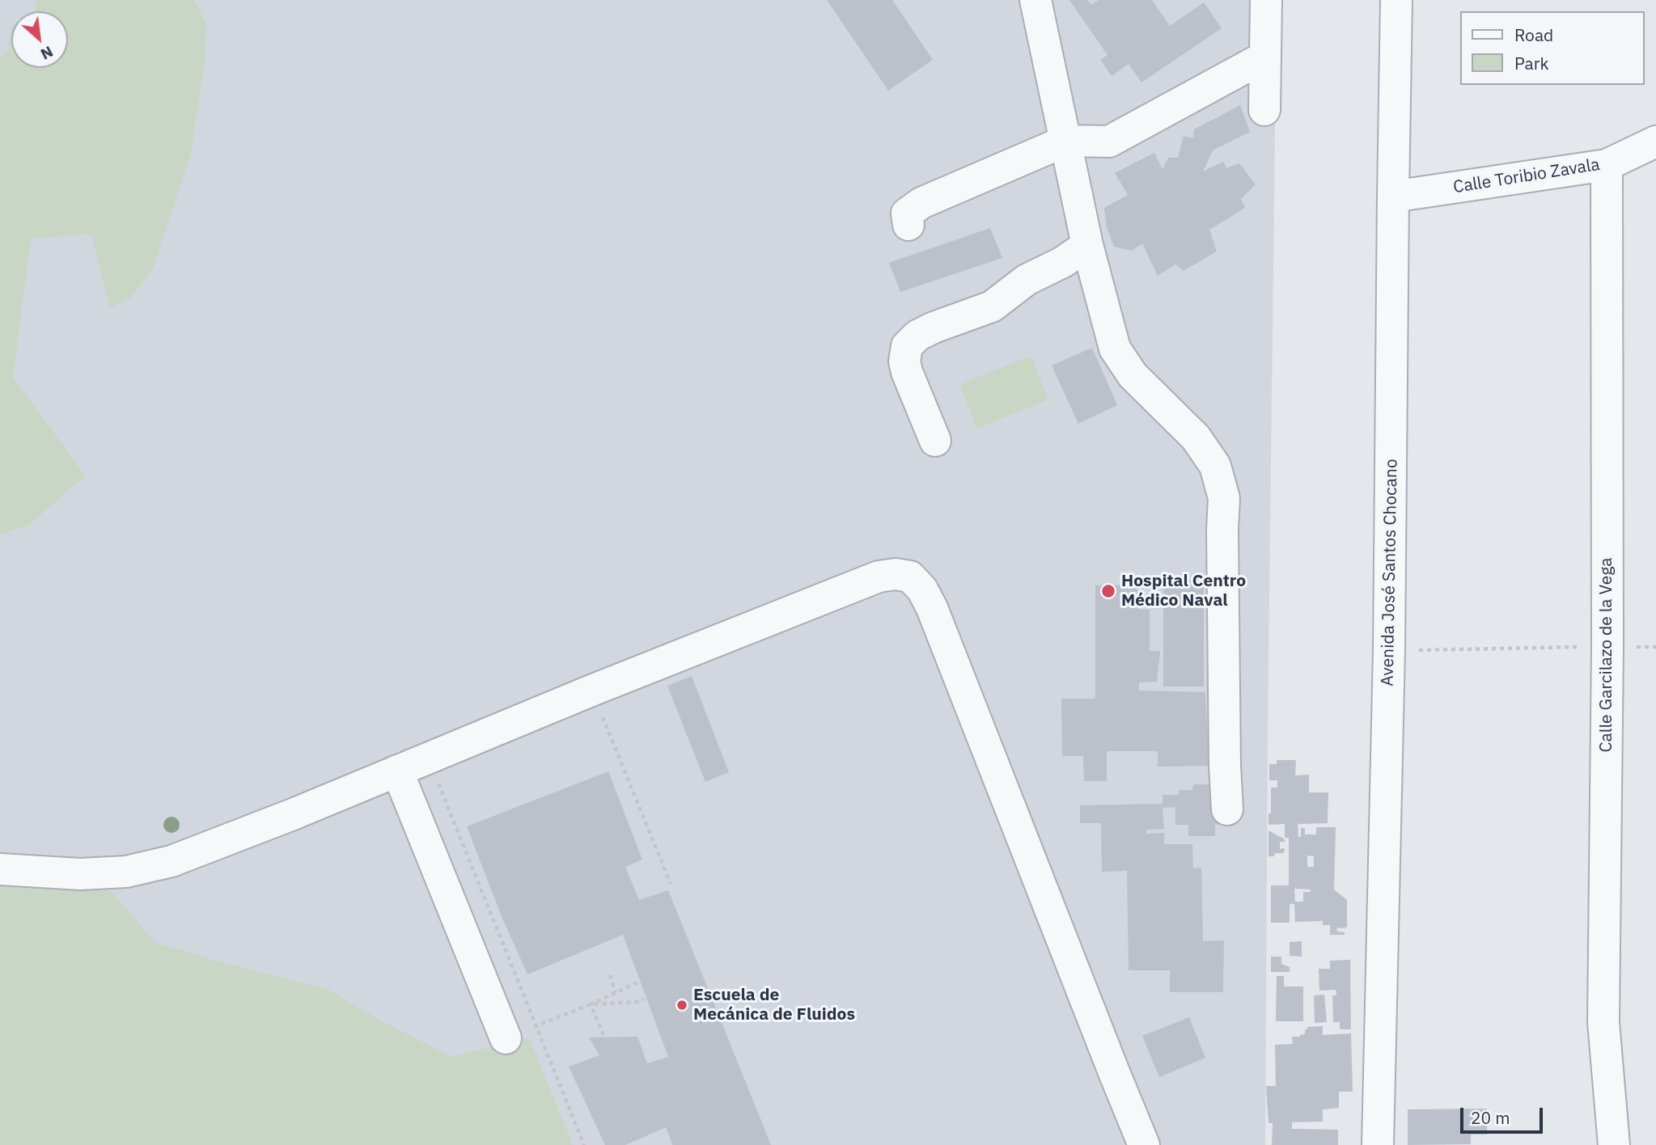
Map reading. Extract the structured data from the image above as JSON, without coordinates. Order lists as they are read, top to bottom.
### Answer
{
  "streets": {
    "street": ["Calle Toribio Zavala", "Avenida José Santos Chocano", "Calle Garcilazo de la Vega"]
  },
  "crossings": [
    ["Calle Toribio Zavala", "Avenida José Santos Chocano"],
    ["Calle Toribio Zavala", "Calle Garcilazo de la Vega"]
  ],
  "places": ["Hospital Centro Médico Naval", "Escuela de Mecánica de Fluidos"],
  "legend": ["Road", "Park"],
  "scale_bar": "20 m",
  "north": "bottom right"
}
